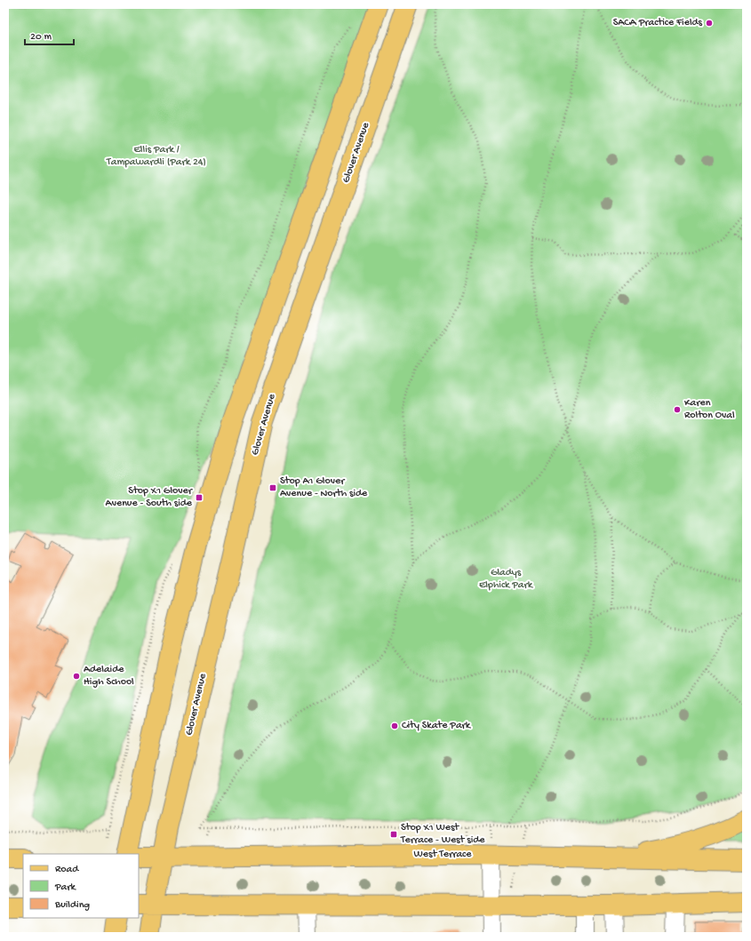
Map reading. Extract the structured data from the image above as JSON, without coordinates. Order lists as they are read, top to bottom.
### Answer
{
  "streets": {
    "main road": ["Glover Avenue", "West Terrace"]
  },
  "crossings": [
    ["Glover Avenue", "West Terrace"]
  ],
  "parks": ["Ellis Park / Tampawardli (Park 24)", "Gladys Elphick Park"],
  "places": {
    "other": [
      "SACA Practice Fields",
      "Karen Rolton Oval",
      "Adelaide High School",
      "City Skate Park"
    ],
    "transit": ["Stop A1 Glover Avenue - North side", "Stop X1 Glover Avenue - South side", "Stop X1 West Terrace - West side"]
  },
  "legend": ["Road", "Park", "Building"],
  "scale_bar": "20 m"
}
